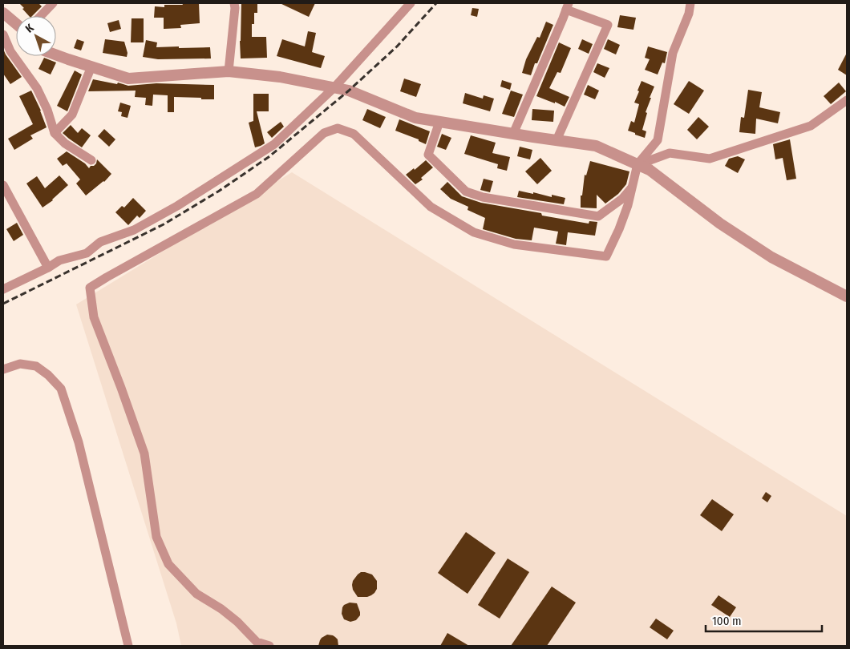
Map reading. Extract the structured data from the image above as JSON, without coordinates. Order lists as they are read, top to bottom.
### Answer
{
  "scale_bar": "100 m",
  "north": "top left"
}
